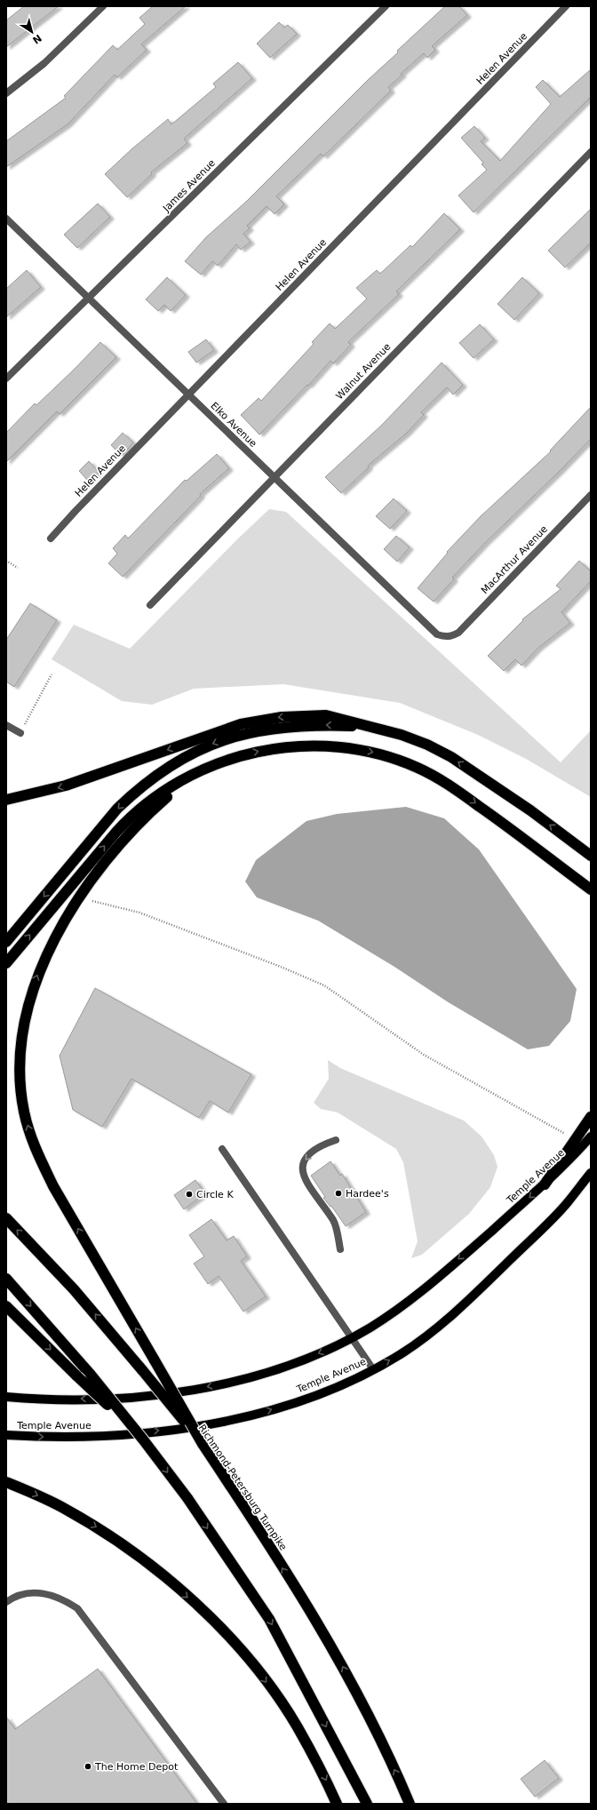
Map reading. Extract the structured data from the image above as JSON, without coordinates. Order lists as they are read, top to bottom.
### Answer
{
  "streets": {
    "highway": ["Richmond-Petersburg Turnpike"],
    "main road": ["Temple Avenue"],
    "street": [
      "Helen Avenue",
      "James Avenue",
      "Walnut Avenue",
      "Elko Avenue",
      "MacArthur Avenue"
    ]
  },
  "crossings": [
    ["Helen Avenue", "Elko Avenue"],
    ["James Avenue", "Elko Avenue"],
    ["Walnut Avenue", "Elko Avenue"],
    ["Elko Avenue", "MacArthur Avenue"]
  ],
  "places": ["Hardee's", "Circle K", "The Home Depot"],
  "north": "bottom right"
}
